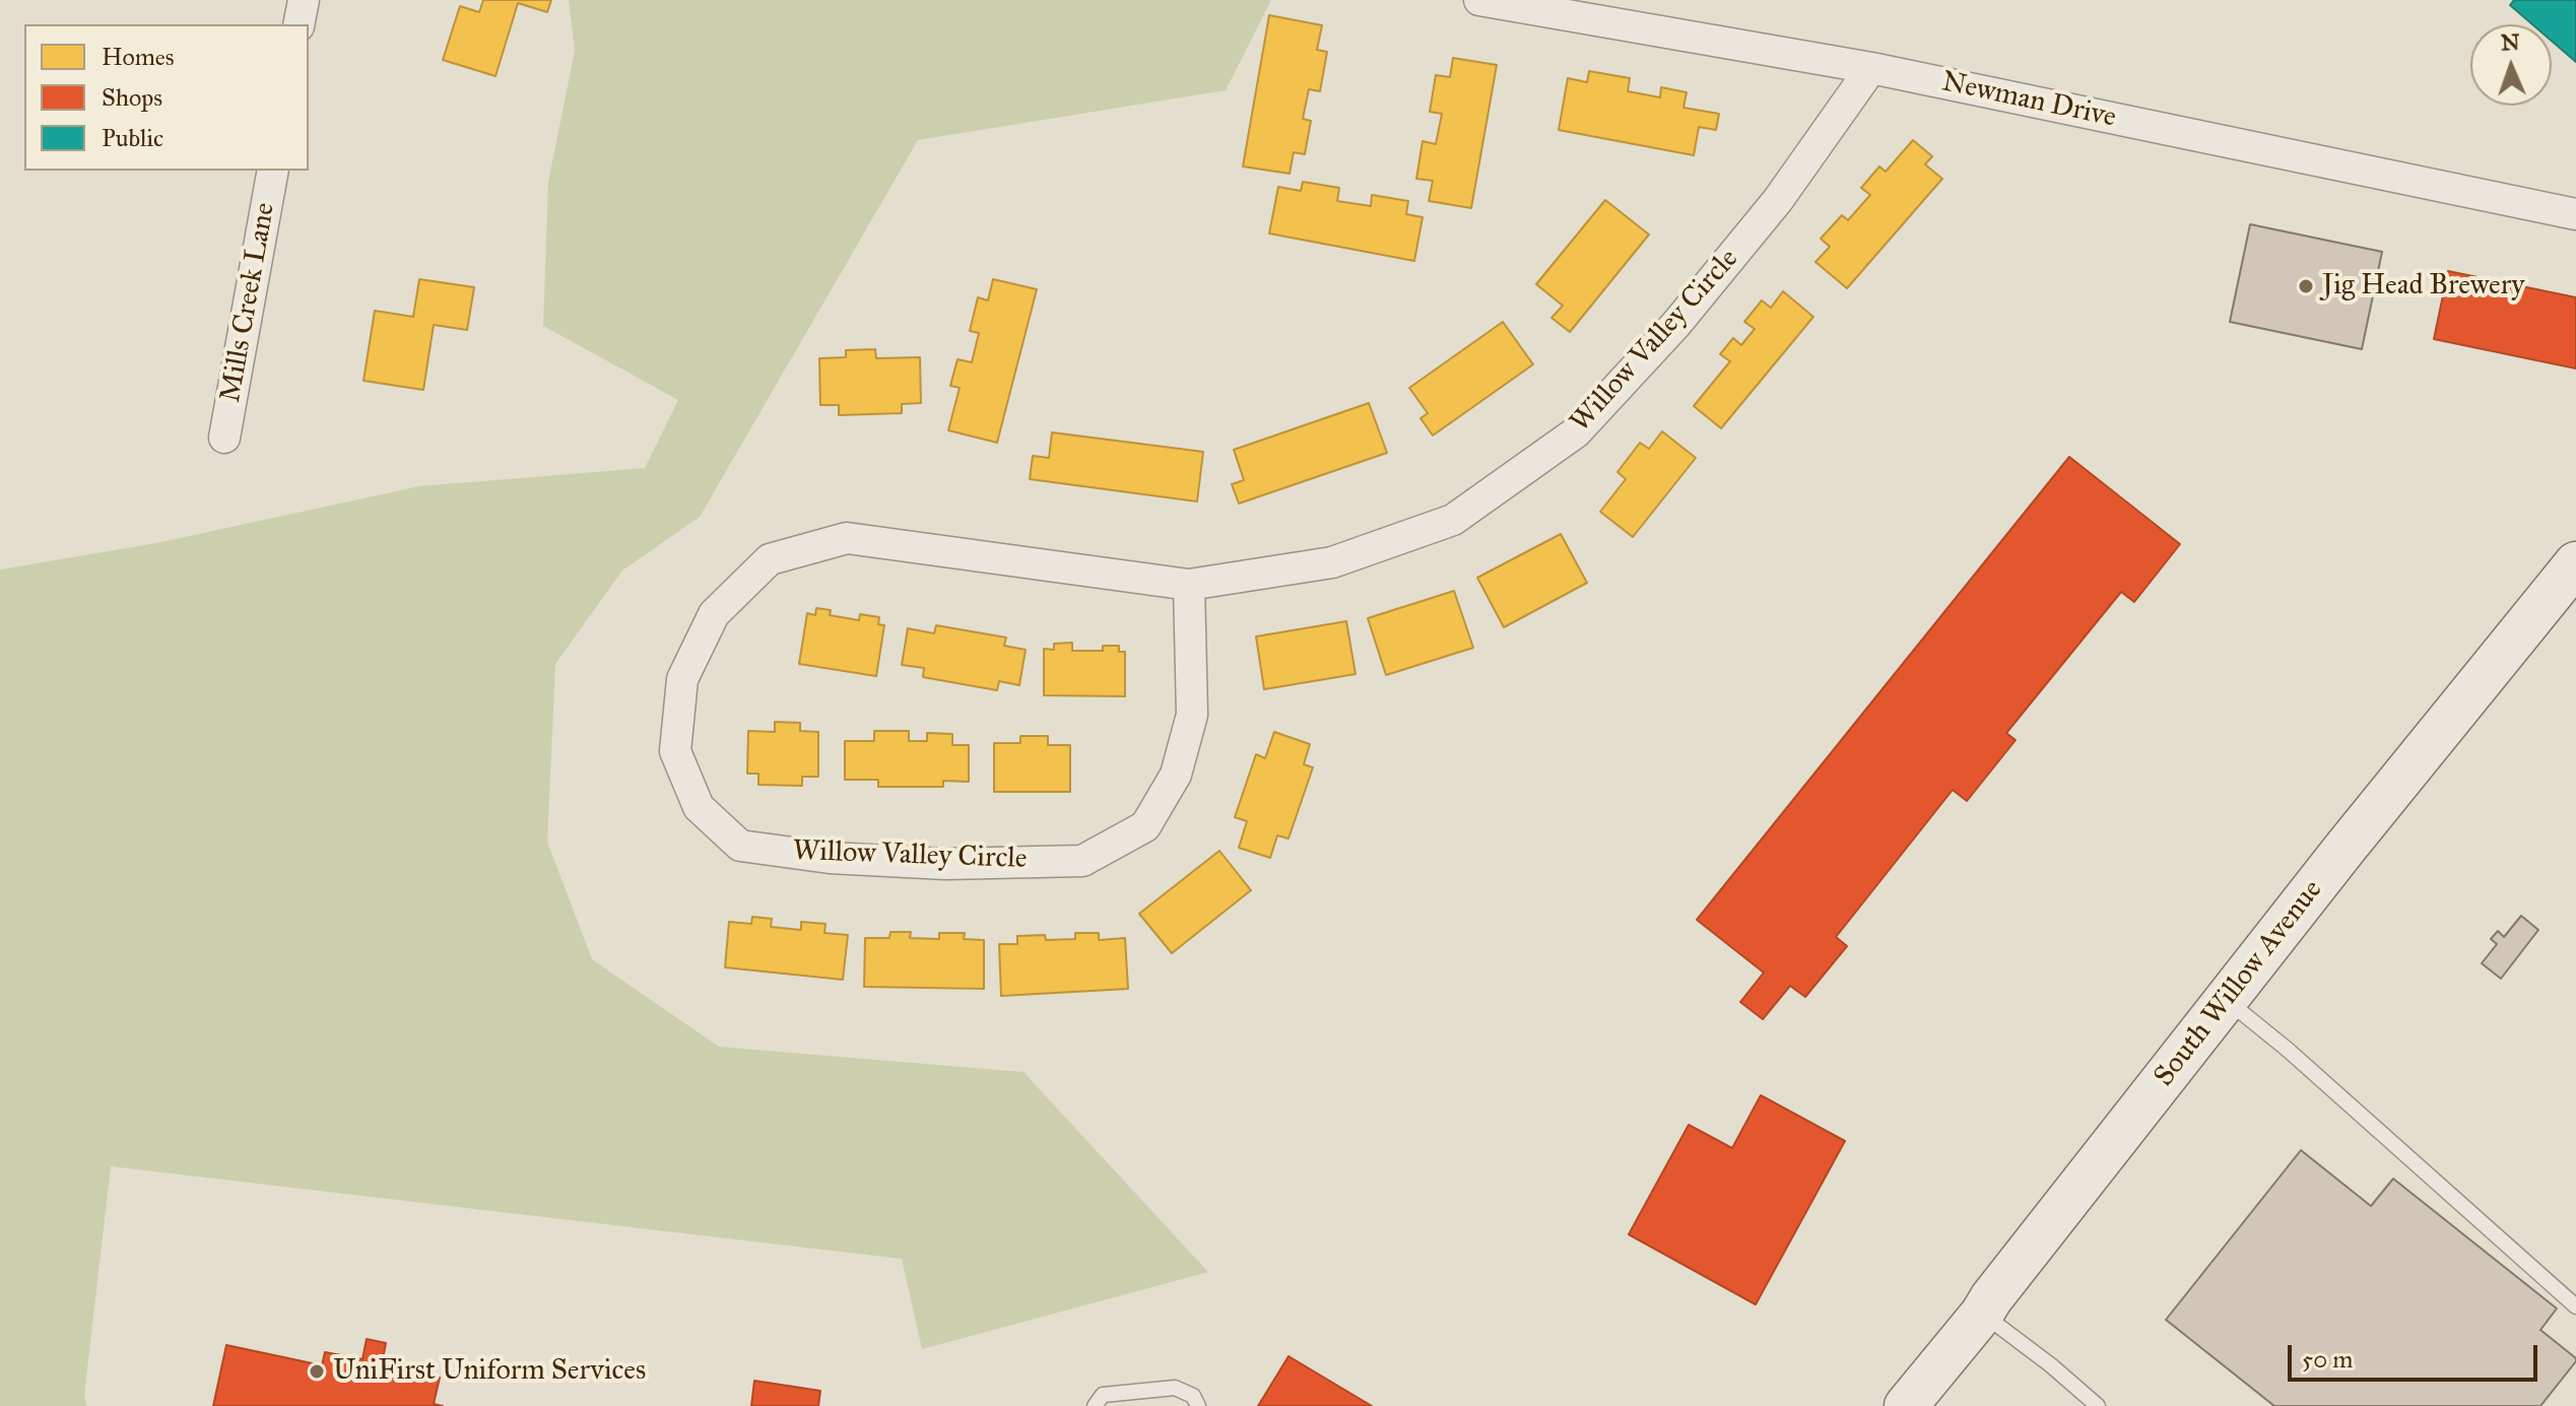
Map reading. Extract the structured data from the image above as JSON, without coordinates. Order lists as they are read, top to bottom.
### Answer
{
  "streets": {
    "main road": ["South Willow Avenue"],
    "street": ["Newman Drive", "Mills Creek Lane", "Willow Valley Circle"]
  },
  "crossings": [
    ["Newman Drive", "Willow Valley Circle"]
  ],
  "places": ["Jig Head Brewery", "UniFirst Uniform Services"],
  "legend": ["Homes", "Shops", "Public"],
  "scale_bar": "50 m",
  "north": "top"
}
